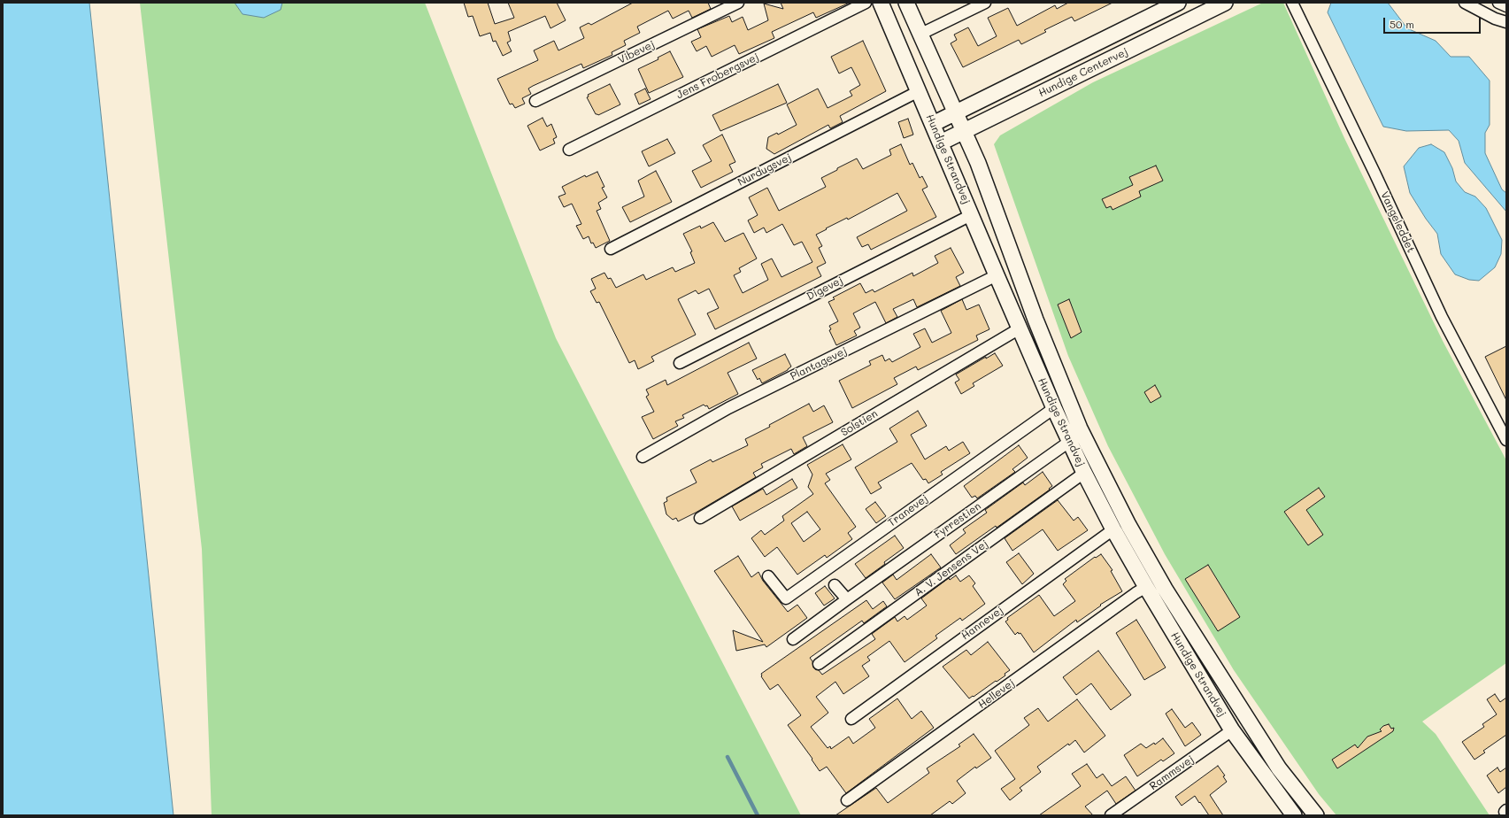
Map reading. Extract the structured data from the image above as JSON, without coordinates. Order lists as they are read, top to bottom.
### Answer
{
  "streets": {
    "main road": ["Hundige Centervej", "Hundige Strandvej"],
    "street": [
      "Vibevej",
      "Jens Frobergsvej",
      "Nurdugsvej",
      "Vangeleddet",
      "Digevej",
      "Plantagevej",
      "Solstien",
      "Tranevej",
      "Fyrrestien",
      "A. V. Jensens Vej",
      "Hannevej",
      "Hellevej",
      "Rammsvej"
    ]
  },
  "crossings": [
    ["Hundige Centervej", "Hundige Strandvej"],
    ["Hundige Strandvej", "Nurdugsvej"],
    ["Hundige Strandvej", "Digevej"],
    ["Hundige Strandvej", "Plantagevej"],
    ["Hundige Strandvej", "Solstien"],
    ["Hundige Strandvej", "Tranevej"],
    ["Hundige Strandvej", "Fyrrestien"],
    ["Hundige Strandvej", "A. V. Jensens Vej"],
    ["Hundige Strandvej", "Hannevej"],
    ["Hundige Strandvej", "Hellevej"],
    ["Hundige Strandvej", "Rammsvej"]
  ],
  "scale_bar": "50 m"
}
